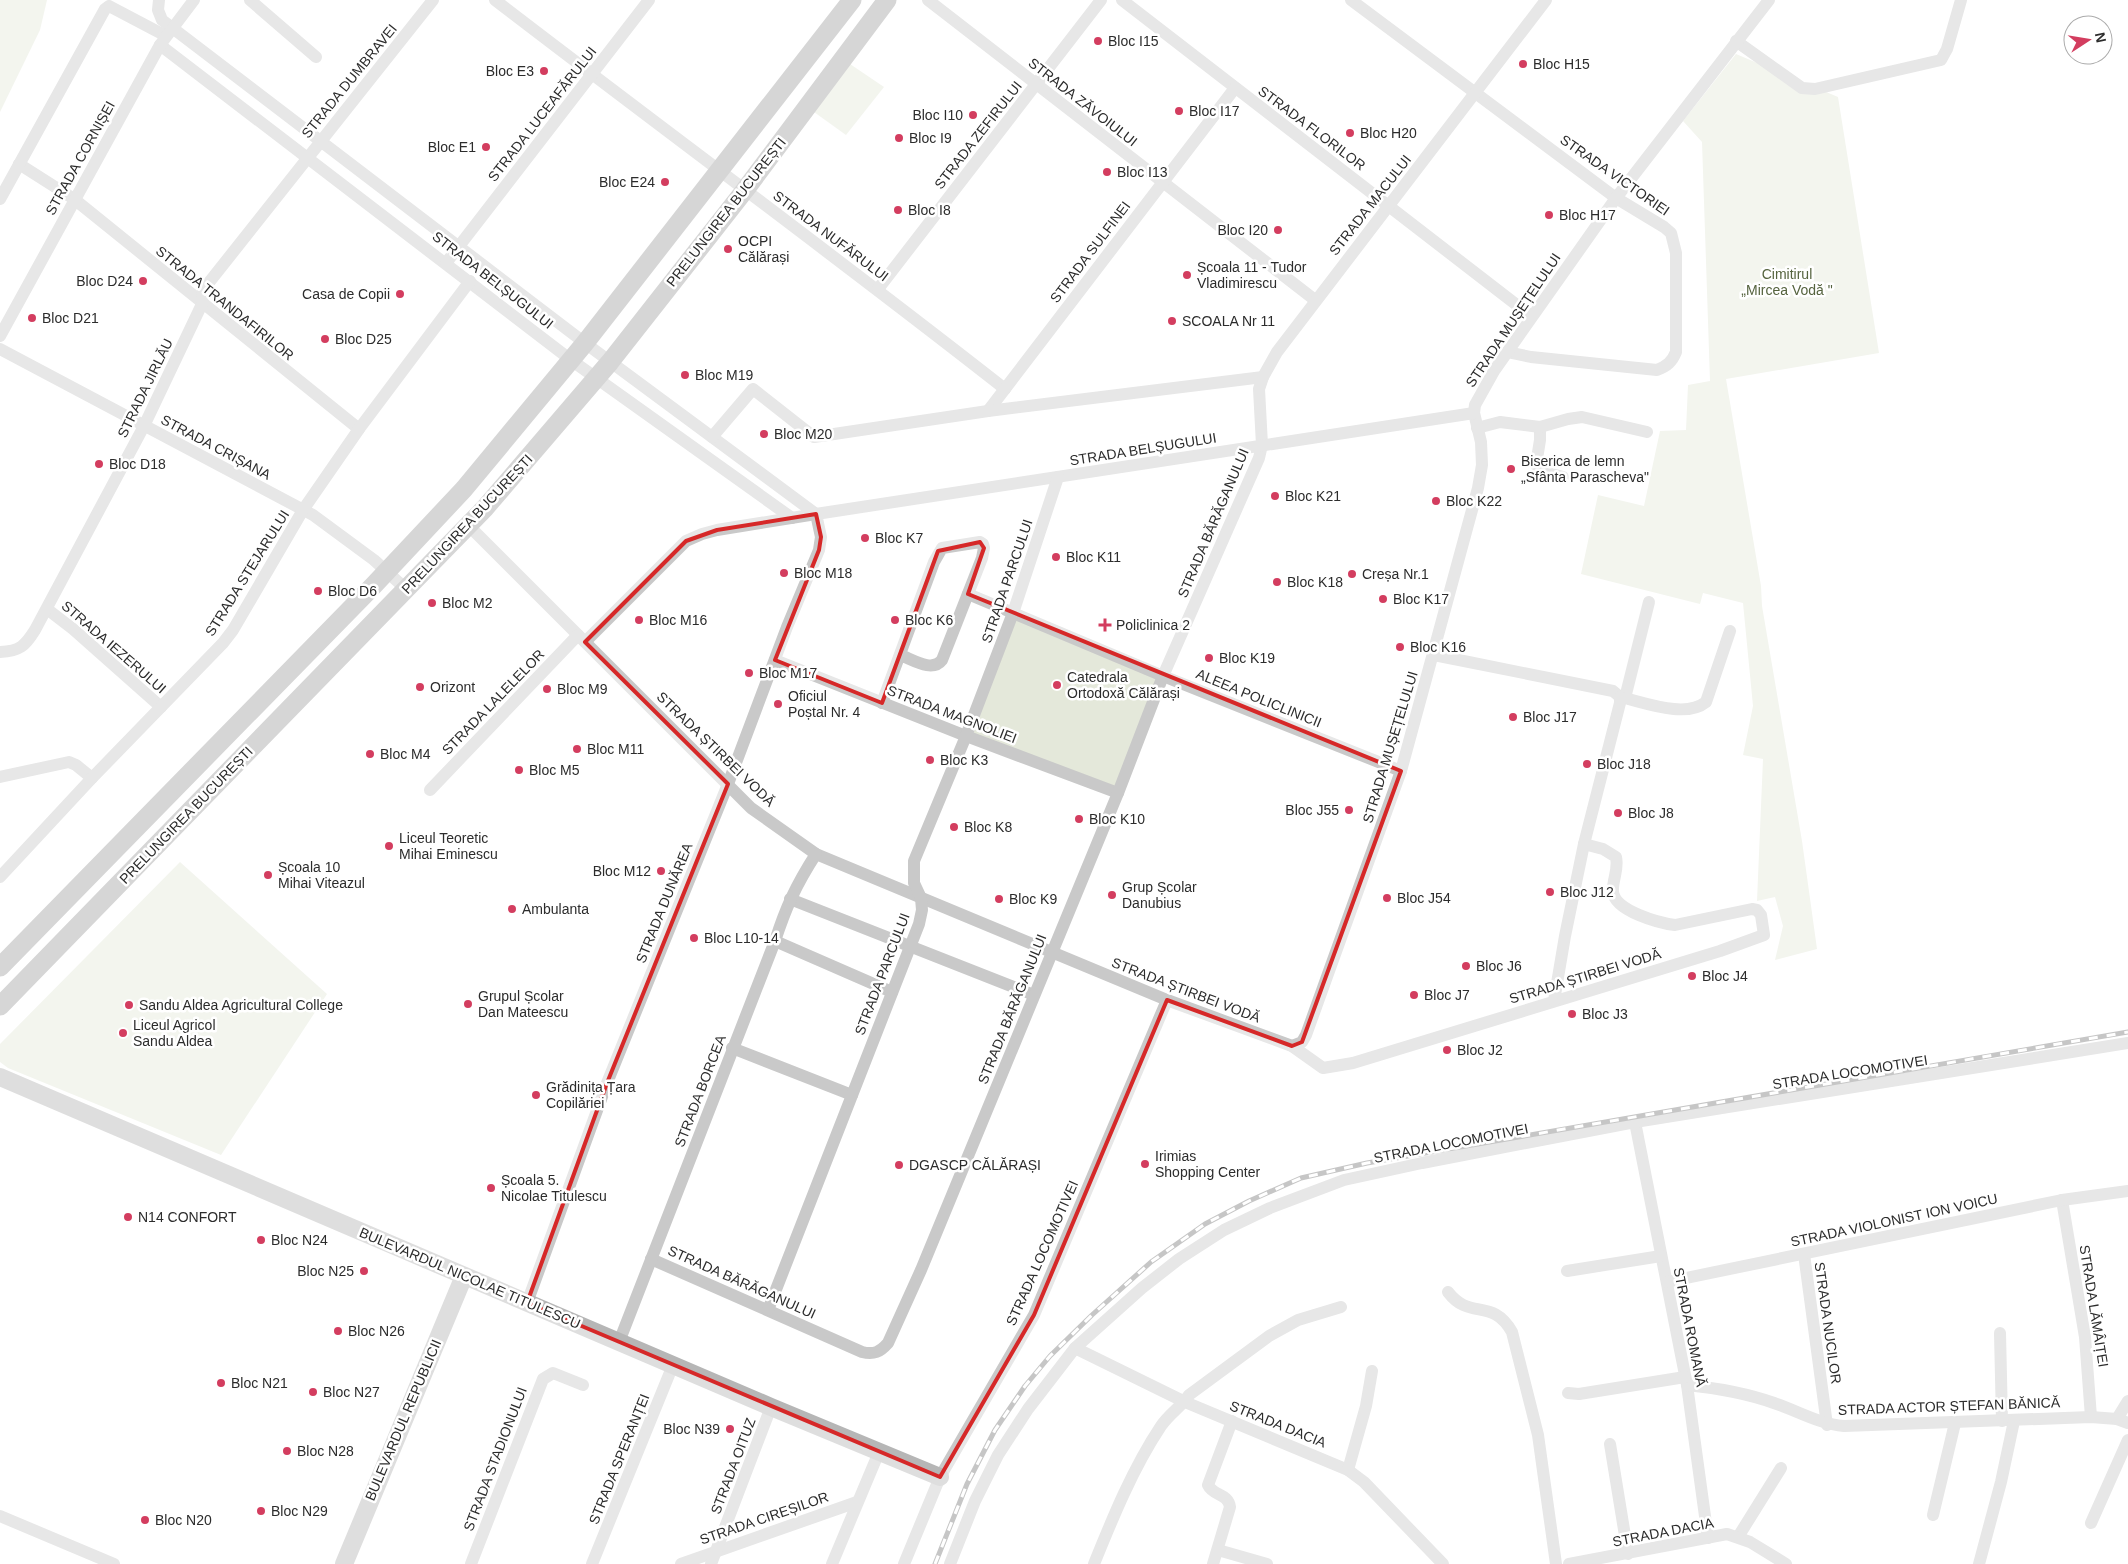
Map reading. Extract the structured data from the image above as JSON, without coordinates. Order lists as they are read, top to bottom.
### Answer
{
  "streets": {
    "main road": ["PRELUNGIREA BUCUREȘTI", "BULEVARDUL NICOLAE TITULESCU", "BULEVARDUL REPUBLICII"],
    "street": [
      "STRADA DUMBRAVEI",
      "STRADA ZĂVOIULUI",
      "STRADA LUCEAFĂRULUI",
      "STRADA FLORILOR",
      "STRADA ZEFIRULUI",
      "STRADA CORNIȘEI",
      "STRADA VICTORIEI",
      "STRADA MACULUI",
      "STRADA NUFĂRULUI",
      "STRADA SULFINEI",
      "STRADA BELȘUGULUI",
      "STRADA TRANDAFIRILOR",
      "STRADA MUȘEȚELULUI",
      "STRADA JIRLĂU",
      "STRADA CRIȘANA",
      "STRADA BĂRĂGANULUI",
      "STRADA STEJARULUI",
      "STRADA PARCULUI",
      "STRADA IEZERULUI",
      "ALEEA POLICLINICII",
      "STRADA LALELELOR",
      "STRADA MAGNOLIEI",
      "STRADA ȘTIRBEI VODĂ",
      "STRADA DUNĂREA",
      "STRADA LOCOMOTIVEI",
      "STRADA BORCEA",
      "STRADA VIOLONIST ION VOICU",
      "STRADA LĂMÂIȚEI",
      "STRADA NUCILOR",
      "STRADA ROMANĂ",
      "STRADA ACTOR ȘTEFAN BĂNICĂ",
      "STRADA DACIA",
      "STRADA STADIONULUI",
      "STRADA SPERANȚEI",
      "STRADA OITUZ",
      "STRADA CIREȘILOR"
    ]
  },
  "crossings": [
    ["STRADA DUMBRAVEI", "STRADA BELȘUGULUI"],
    ["STRADA DUMBRAVEI", "STRADA JIRLĂU"],
    ["STRADA ZĂVOIULUI", "STRADA ZEFIRULUI"],
    ["STRADA ZĂVOIULUI", "STRADA MACULUI"],
    ["STRADA ZĂVOIULUI", "STRADA SULFINEI"],
    ["STRADA LUCEAFĂRULUI", "STRADA NUFĂRULUI"],
    ["STRADA LUCEAFĂRULUI", "STRADA BELȘUGULUI"],
    ["STRADA FLORILOR", "STRADA MACULUI"],
    ["STRADA FLORILOR", "STRADA SULFINEI"],
    ["STRADA FLORILOR", "STRADA MUȘEȚELULUI"],
    ["STRADA ZEFIRULUI", "STRADA NUFĂRULUI"],
    ["STRADA CORNIȘEI", "STRADA BELȘUGULUI"],
    ["STRADA CORNIȘEI", "STRADA TRANDAFIRILOR"],
    ["STRADA VICTORIEI", "STRADA MACULUI"],
    ["STRADA VICTORIEI", "STRADA MUȘEȚELULUI"],
    ["STRADA MACULUI", "STRADA BELȘUGULUI"],
    ["STRADA MACULUI", "STRADA BĂRĂGANULUI"],
    ["PRELUNGIREA BUCUREȘTI", "STRADA NUFĂRULUI"],
    ["PRELUNGIREA BUCUREȘTI", "STRADA BELȘUGULUI"],
    ["PRELUNGIREA BUCUREȘTI", "STRADA CRIȘANA"],
    ["PRELUNGIREA BUCUREȘTI", "STRADA ȘTIRBEI VODĂ"],
    ["STRADA NUFĂRULUI", "STRADA SULFINEI"],
    ["STRADA BELȘUGULUI", "STRADA MUȘEȚELULUI"],
    ["STRADA BELȘUGULUI", "STRADA JIRLĂU"],
    ["STRADA BELȘUGULUI", "STRADA BĂRĂGANULUI"],
    ["STRADA BELȘUGULUI", "STRADA STEJARULUI"],
    ["STRADA BELȘUGULUI", "STRADA PARCULUI"],
    ["STRADA BELȘUGULUI", "STRADA LALELELOR"],
    ["STRADA BELȘUGULUI", "STRADA DUNĂREA"],
    ["STRADA TRANDAFIRILOR", "STRADA JIRLĂU"],
    ["STRADA TRANDAFIRILOR", "STRADA STEJARULUI"],
    ["STRADA MUȘEȚELULUI", "ALEEA POLICLINICII"],
    ["STRADA MUȘEȚELULUI", "STRADA ȘTIRBEI VODĂ"],
    ["STRADA JIRLĂU", "STRADA CRIȘANA"],
    ["STRADA JIRLĂU", "STRADA IEZERULUI"],
    ["STRADA CRIȘANA", "STRADA STEJARULUI"],
    ["STRADA BĂRĂGANULUI", "STRADA PARCULUI"],
    ["STRADA BĂRĂGANULUI", "ALEEA POLICLINICII"],
    ["STRADA BĂRĂGANULUI", "STRADA MAGNOLIEI"],
    ["STRADA BĂRĂGANULUI", "STRADA ȘTIRBEI VODĂ"],
    ["STRADA BĂRĂGANULUI", "STRADA BORCEA"],
    ["STRADA STEJARULUI", "STRADA IEZERULUI"],
    ["STRADA PARCULUI", "ALEEA POLICLINICII"],
    ["STRADA PARCULUI", "STRADA MAGNOLIEI"],
    ["STRADA PARCULUI", "STRADA ȘTIRBEI VODĂ"],
    ["STRADA LALELELOR", "STRADA ȘTIRBEI VODĂ"],
    ["STRADA MAGNOLIEI", "STRADA DUNĂREA"],
    ["STRADA ȘTIRBEI VODĂ", "STRADA DUNĂREA"],
    ["STRADA ȘTIRBEI VODĂ", "STRADA LOCOMOTIVEI"],
    ["STRADA ȘTIRBEI VODĂ", "STRADA BORCEA"],
    ["STRADA DUNĂREA", "BULEVARDUL NICOLAE TITULESCU"],
    ["STRADA LOCOMOTIVEI", "BULEVARDUL NICOLAE TITULESCU"],
    ["STRADA LOCOMOTIVEI", "STRADA ROMANĂ"],
    ["STRADA LOCOMOTIVEI", "STRADA DACIA"],
    ["STRADA BORCEA", "BULEVARDUL NICOLAE TITULESCU"],
    ["STRADA VIOLONIST ION VOICU", "STRADA LĂMÂIȚEI"],
    ["STRADA VIOLONIST ION VOICU", "STRADA NUCILOR"],
    ["STRADA VIOLONIST ION VOICU", "STRADA ROMANĂ"],
    ["BULEVARDUL NICOLAE TITULESCU", "BULEVARDUL REPUBLICII"],
    ["BULEVARDUL NICOLAE TITULESCU", "STRADA SPERANȚEI"],
    ["BULEVARDUL NICOLAE TITULESCU", "STRADA OITUZ"],
    ["STRADA LĂMÂIȚEI", "STRADA ACTOR ȘTEFAN BĂNICĂ"],
    ["STRADA NUCILOR", "STRADA ACTOR ȘTEFAN BĂNICĂ"],
    ["STRADA ROMANĂ", "STRADA ACTOR ȘTEFAN BĂNICĂ"],
    ["STRADA ROMANĂ", "STRADA DACIA"],
    ["STRADA OITUZ", "STRADA CIREȘILOR"]
  ],
  "parks": ["Cimitirul „Mircea Vodă \""],
  "places": {
    "other": [
      "Bloc I15",
      "Bloc H15",
      "Bloc E3",
      "Bloc I17",
      "Bloc I10",
      "Bloc H20",
      "Bloc I9",
      "Bloc E1",
      "Bloc I13",
      "Bloc E24",
      "Bloc I8",
      "Bloc H17",
      "Bloc I20",
      "OCPI Călărași",
      "Școala 11 - Tudor Vladimirescu",
      "Bloc D24",
      "Casa de Copii",
      "Bloc D21",
      "SCOALA Nr 11",
      "Bloc D25",
      "Bloc M19",
      "Bloc M20",
      "Bloc D18",
      "Biserica de lemn „Sfânta Parascheva\"",
      "Bloc K21",
      "Bloc K22",
      "Bloc K7",
      "Bloc K11",
      "Bloc M18",
      "Creșa Nr.1",
      "Bloc K18",
      "Bloc D6",
      "Bloc K17",
      "Bloc M2",
      "Bloc M16",
      "Bloc K6",
      "Bloc K16",
      "Bloc K19",
      "Bloc M17",
      "Catedrala Ortodoxă Călărași",
      "Orizont",
      "Bloc M9",
      "Oficiul Poștal Nr. 4",
      "Bloc J17",
      "Bloc M11",
      "Bloc M4",
      "Bloc K3",
      "Bloc J18",
      "Bloc M5",
      "Bloc J55",
      "Bloc J8",
      "Bloc K10",
      "Bloc K8",
      "Liceul Teoretic Mihai Eminescu",
      "Bloc M12",
      "Școala 10 Mihai Viteazul",
      "Bloc J12",
      "Grup Școlar Danubius",
      "Bloc J54",
      "Bloc K9",
      "Ambulanta",
      "Bloc L10-14",
      "Bloc J6",
      "Bloc J4",
      "Bloc J7",
      "Grupul Școlar Dan Mateescu",
      "Sandu Aldea Agricultural College",
      "Bloc J3",
      "Liceul Agricol Sandu Aldea",
      "Bloc J2",
      "Grădinița Țara Copilăriei",
      "Irimias Shopping Center",
      "DGASCP CĂLĂRAȘI",
      "Școala 5. Nicolae Titulescu",
      "N14 CONFORT",
      "Bloc N24",
      "Bloc N25",
      "Bloc N26",
      "Bloc N21",
      "Bloc N27",
      "Bloc N39",
      "Bloc N28",
      "Bloc N29",
      "Bloc N20"
    ],
    "health": ["Policlinica 2"]
  },
  "north": "right"
}
